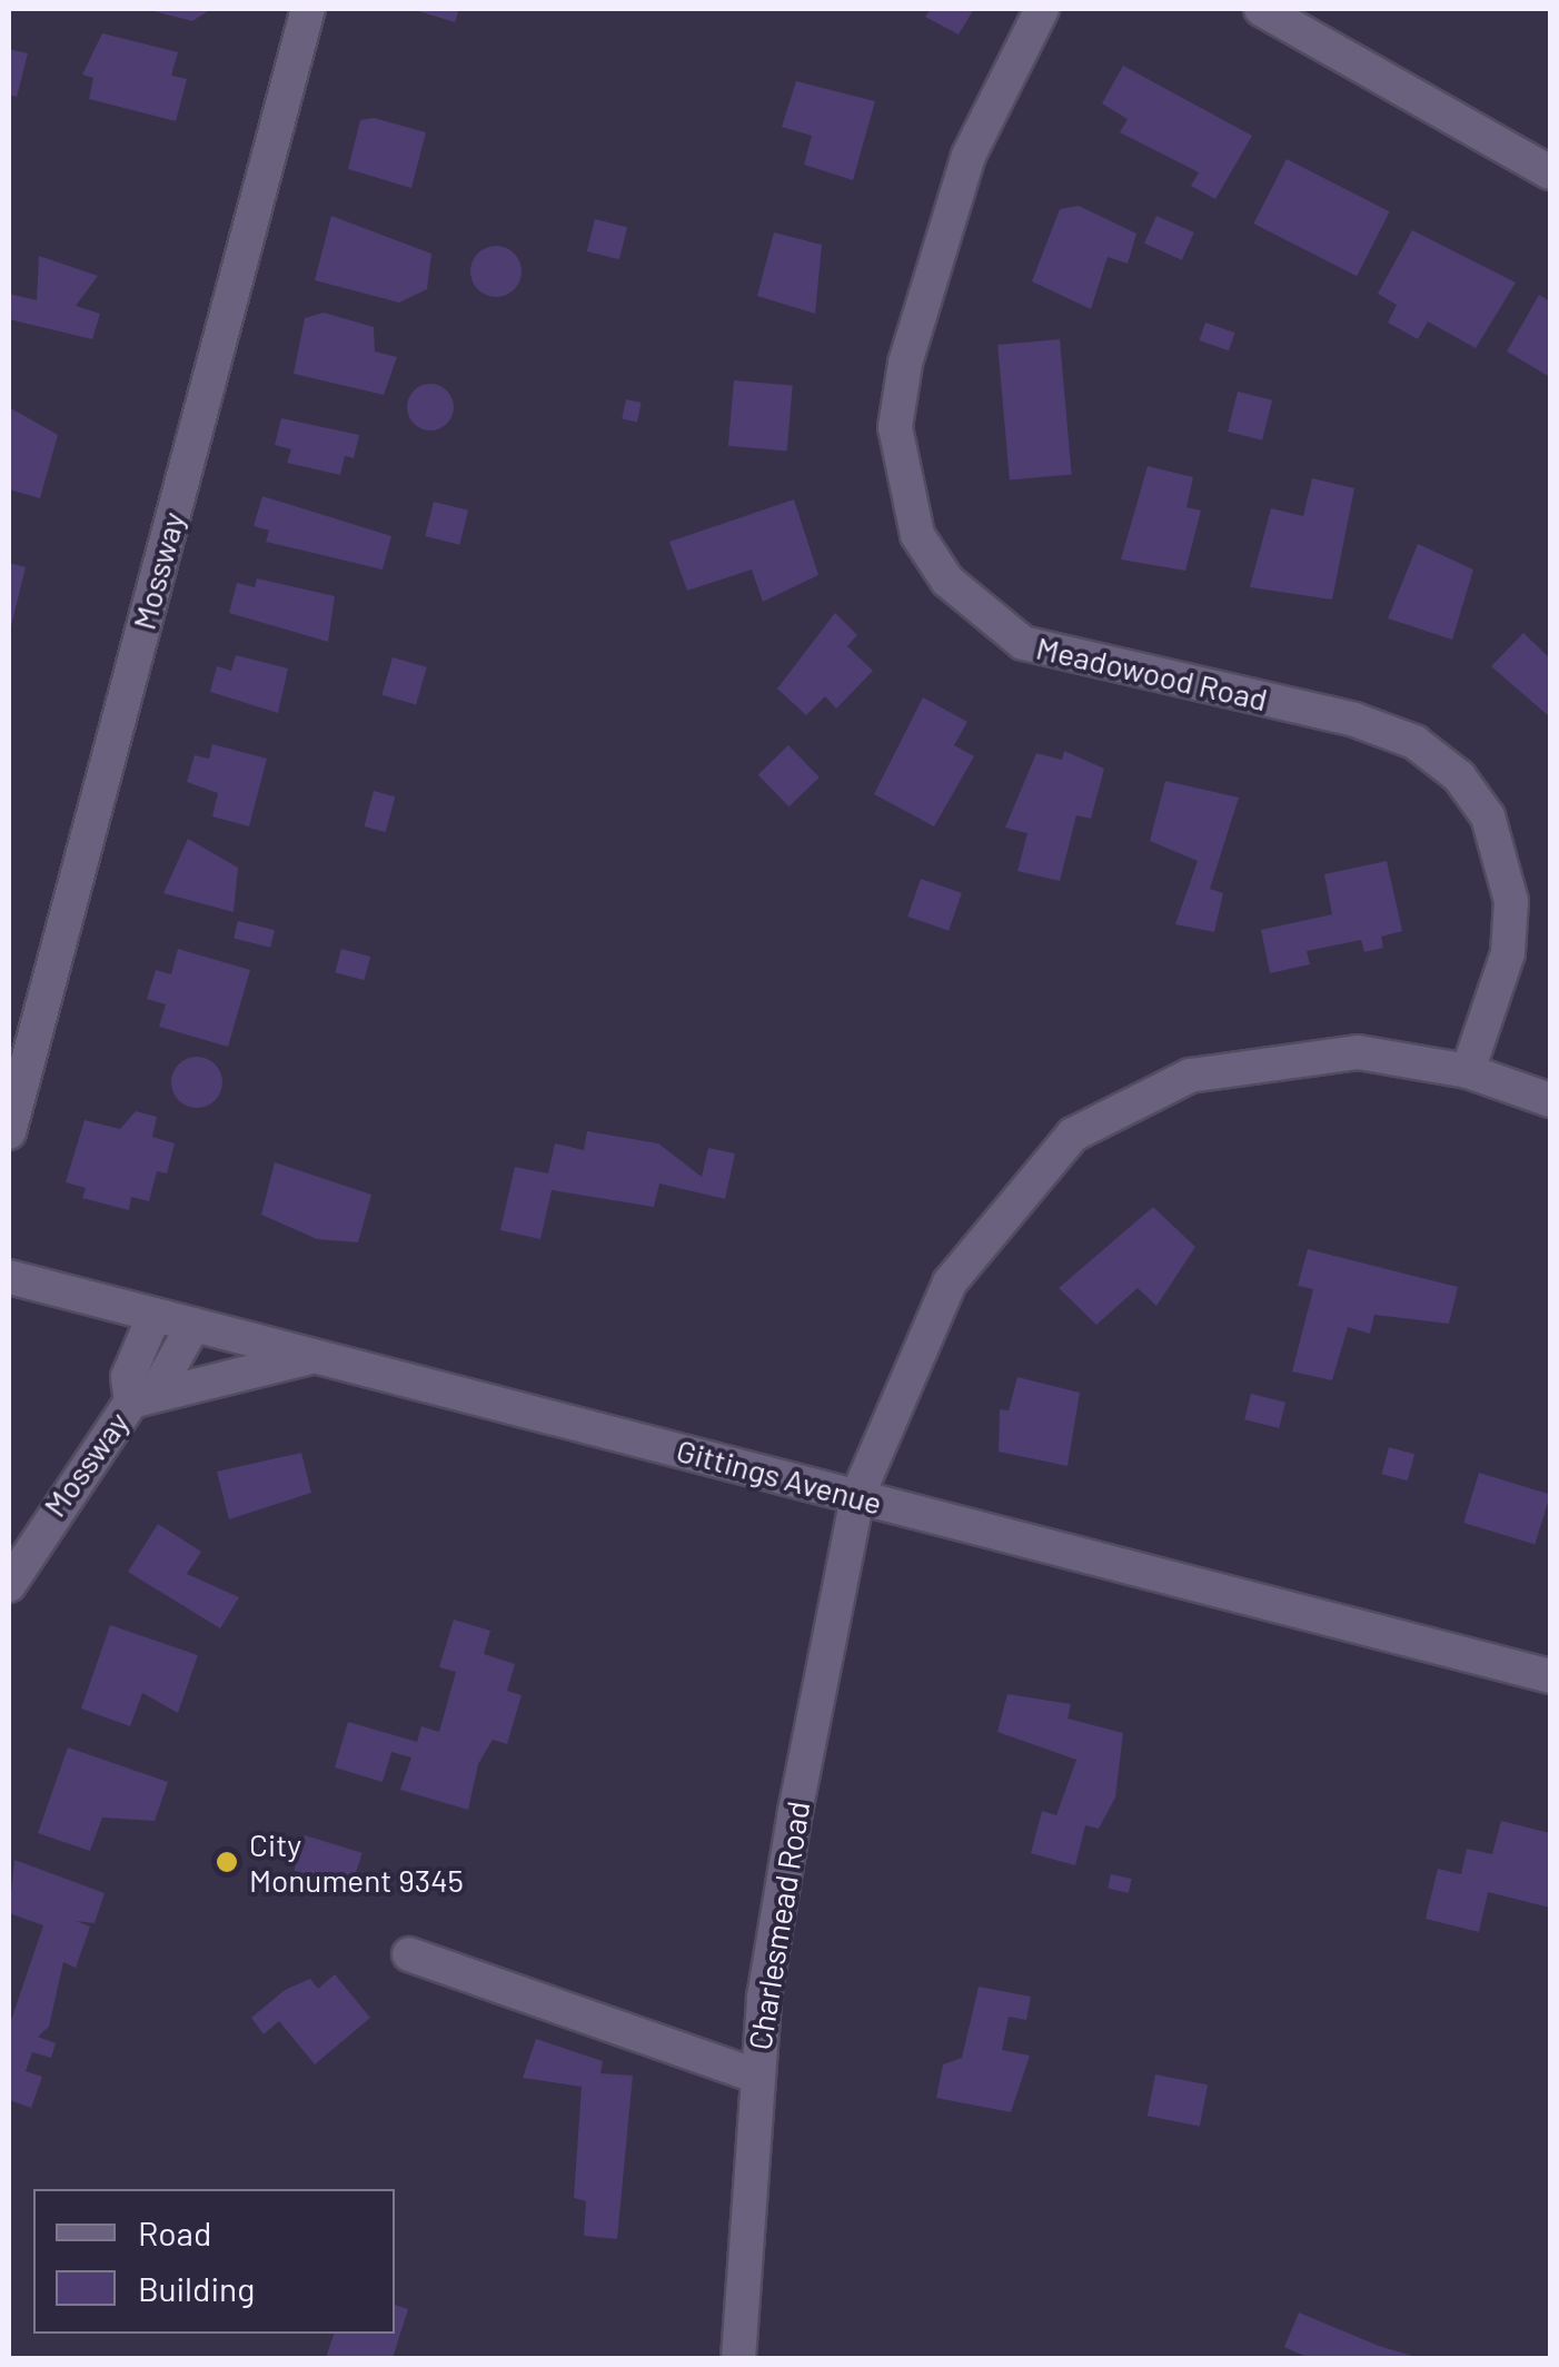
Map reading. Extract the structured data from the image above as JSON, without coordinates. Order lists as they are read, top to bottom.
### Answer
{
  "streets": {
    "street": [
      "Mossway",
      "Meadowood Road",
      "Gittings Avenue",
      "Charlesmead Road"
    ]
  },
  "crossings": [
    ["Mossway", "Gittings Avenue"],
    ["Meadowood Road", "Charlesmead Road"],
    ["Gittings Avenue", "Charlesmead Road"]
  ],
  "places": ["City Monument 9345"],
  "legend": ["Road", "Building"]
}
